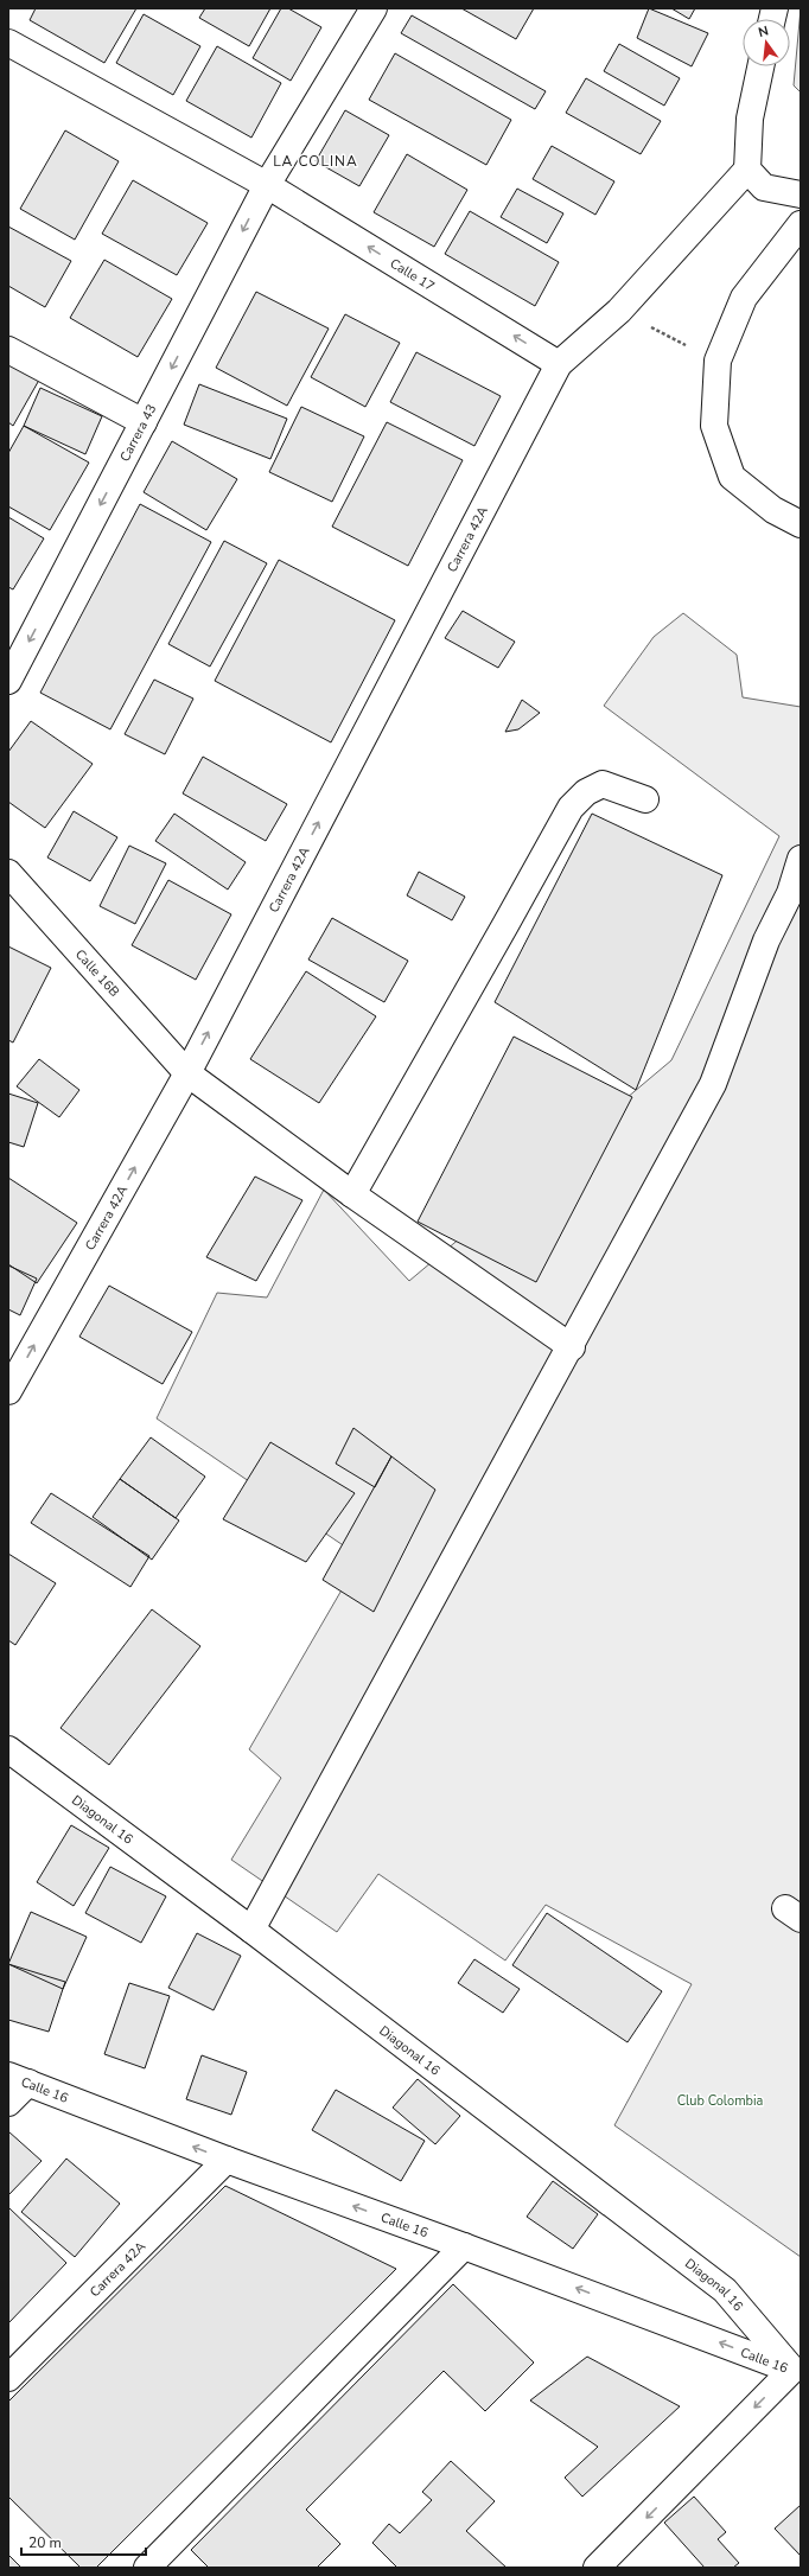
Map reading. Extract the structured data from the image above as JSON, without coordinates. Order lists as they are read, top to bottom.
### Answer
{
  "streets": {
    "street": [
      "Calle 17",
      "Carrera 43",
      "Carrera 42A",
      "Calle 16B",
      "Diagonal 16",
      "Calle 16"
    ]
  },
  "crossings": [
    ["Calle 17", "Carrera 43"],
    ["Calle 17", "Carrera 42A"],
    ["Carrera 42A", "Calle 16B"],
    ["Carrera 42A", "Calle 16"],
    ["Diagonal 16", "Calle 16"]
  ],
  "one_way": ["Calle 17", "Carrera 43", "Calle 16"],
  "districts": ["LA COLINA"],
  "parks": ["Club Colombia"],
  "scale_bar": "20 m",
  "north": "top"
}
